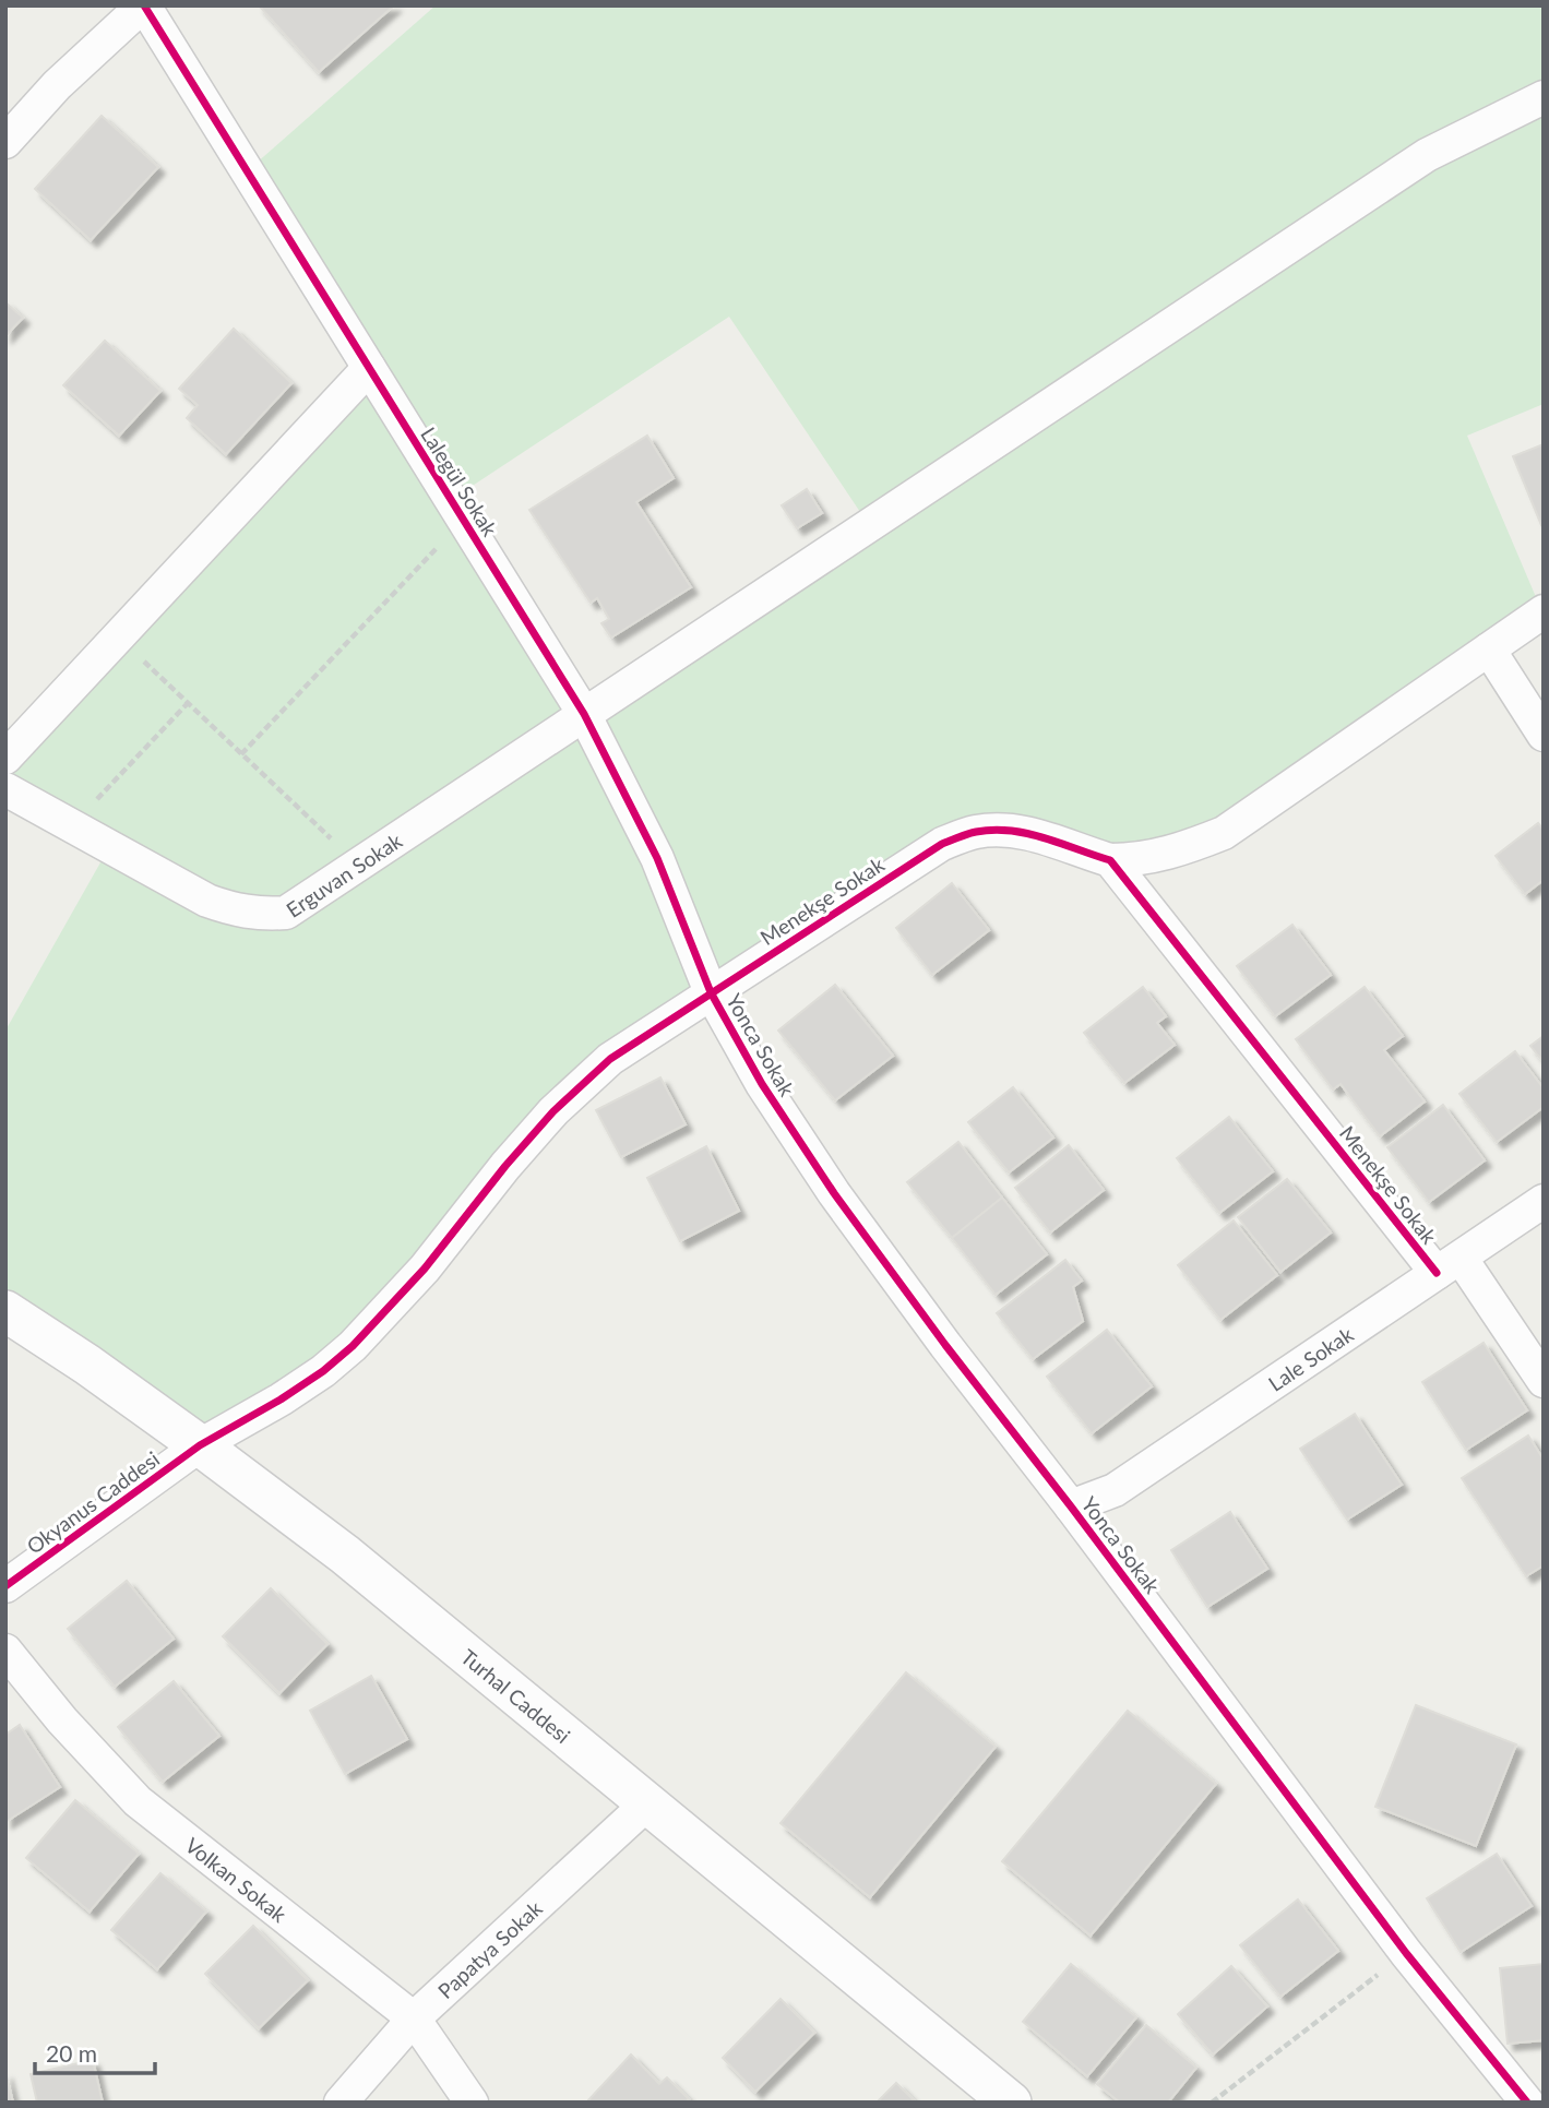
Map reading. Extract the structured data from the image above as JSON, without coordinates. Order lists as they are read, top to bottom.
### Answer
{
  "streets": {
    "street": [
      "Lalegül Sokak",
      "Erguvan Sokak",
      "Menekşe Sokak",
      "Yonca Sokak",
      "Lale Sokak",
      "Okyanus Caddesi",
      "Turhal Caddesi",
      "Volkan Sokak",
      "Papatya Sokak"
    ]
  },
  "crossings": [
    ["Lalegül Sokak", "Erguvan Sokak"],
    ["Lalegül Sokak", "Menekşe Sokak"],
    ["Lalegül Sokak", "Yonca Sokak"],
    ["Menekşe Sokak", "Yonca Sokak"],
    ["Menekşe Sokak", "Lale Sokak"],
    ["Menekşe Sokak", "Okyanus Caddesi"],
    ["Menekşe Sokak", "Turhal Caddesi"],
    ["Yonca Sokak", "Lale Sokak"],
    ["Okyanus Caddesi", "Turhal Caddesi"],
    ["Turhal Caddesi", "Papatya Sokak"],
    ["Volkan Sokak", "Papatya Sokak"]
  ],
  "scale_bar": "20 m"
}
